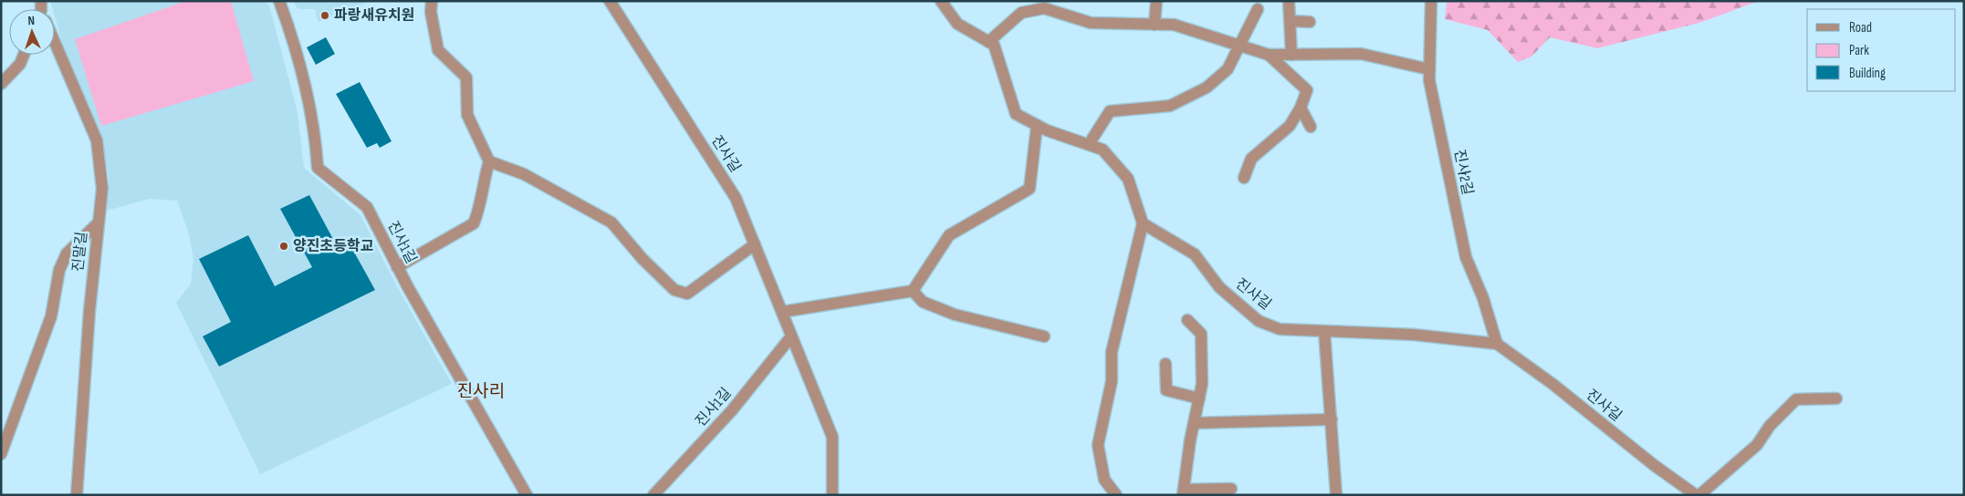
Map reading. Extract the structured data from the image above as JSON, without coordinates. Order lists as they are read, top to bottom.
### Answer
{
  "streets": {
    "street": [
      "진사길",
      "진사2길",
      "진사1길",
      "진말길"
    ]
  },
  "crossings": [
    ["진사길", "진사2길"],
    ["진사길", "진사1길"]
  ],
  "districts": ["진사리"],
  "places": ["파랑새유치원", "양진초등학교"],
  "legend": ["Road", "Park", "Building"],
  "north": "top"
}
